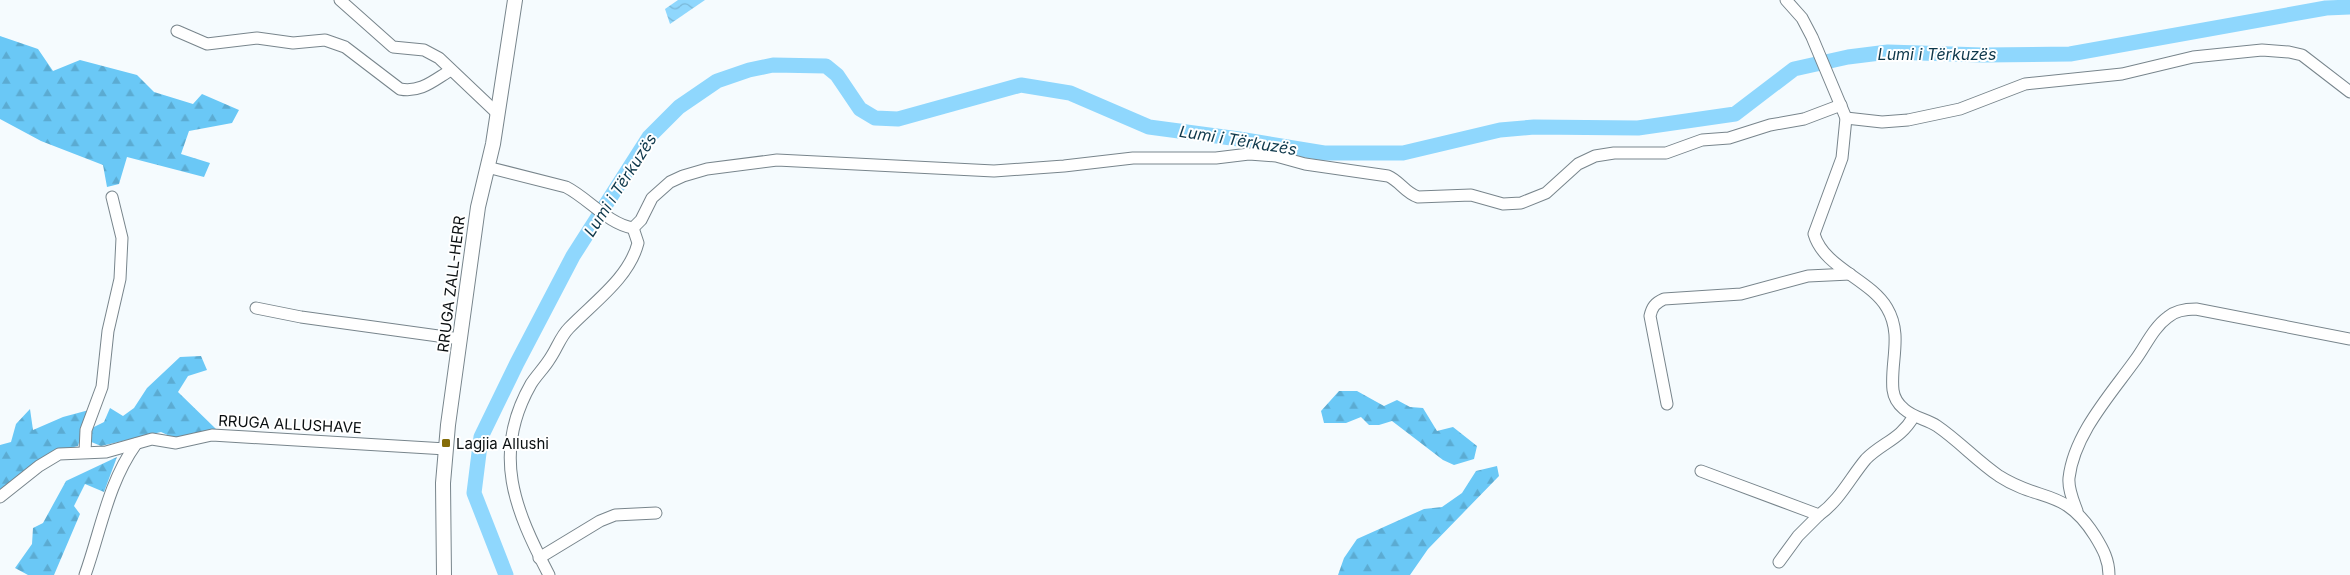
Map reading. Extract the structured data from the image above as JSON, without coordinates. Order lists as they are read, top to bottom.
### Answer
{
  "streets": {
    "main road": ["RRUGA ZALL-HERR"],
    "street": ["RRUGA ALLUSHAVE"]
  },
  "crossings": [
    ["RRUGA ZALL-HERR", "RRUGA ALLUSHAVE"]
  ],
  "water": ["Lumi i Tërkuzës"],
  "places": {
    "transit": ["Lagjia Allushi"]
  }
}
